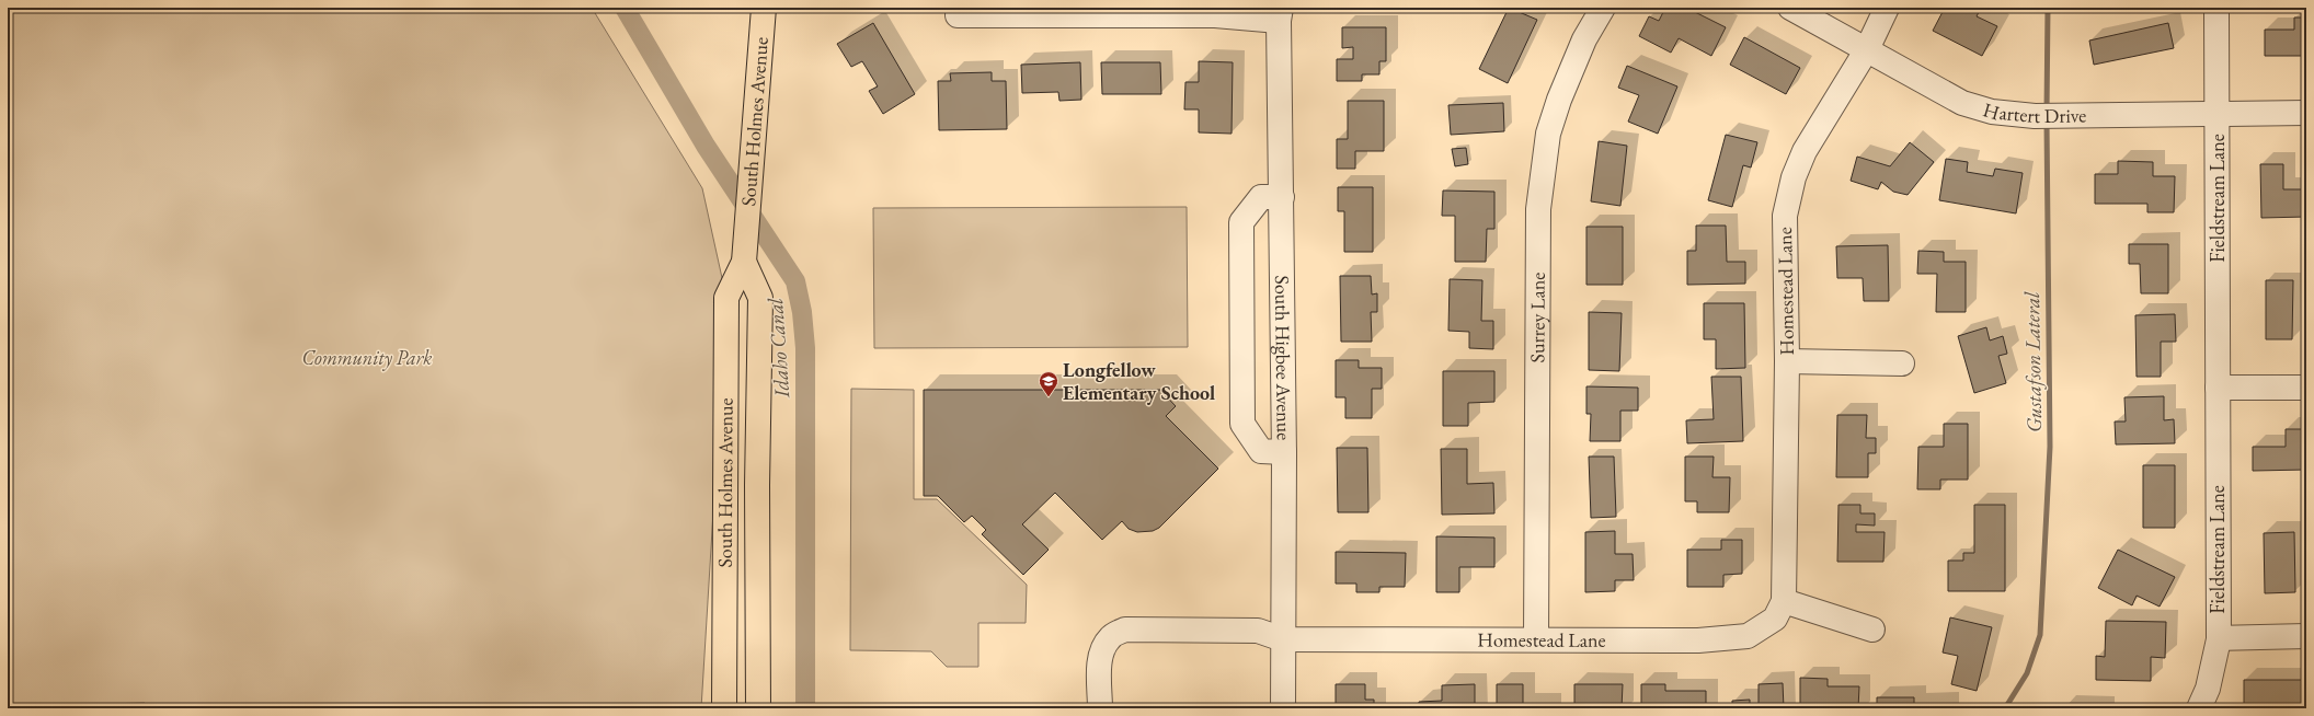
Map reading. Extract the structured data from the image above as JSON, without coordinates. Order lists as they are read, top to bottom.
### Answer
{
  "streets": {
    "main road": ["South Holmes Avenue"],
    "street": [
      "Hartert Drive",
      "Fieldstream Lane",
      "Homestead Lane",
      "Surrey Lane",
      "South Higbee Avenue"
    ]
  },
  "crossings": [
    ["Hartert Drive", "Fieldstream Lane"],
    ["Hartert Drive", "Homestead Lane"],
    ["Homestead Lane", "Surrey Lane"],
    ["Homestead Lane", "South Higbee Avenue"]
  ],
  "water": ["Idaho Canal", "Gustafson Lateral"],
  "parks": ["Community Park"],
  "places": {
    "school or university": ["Longfellow Elementary School"]
  }
}
